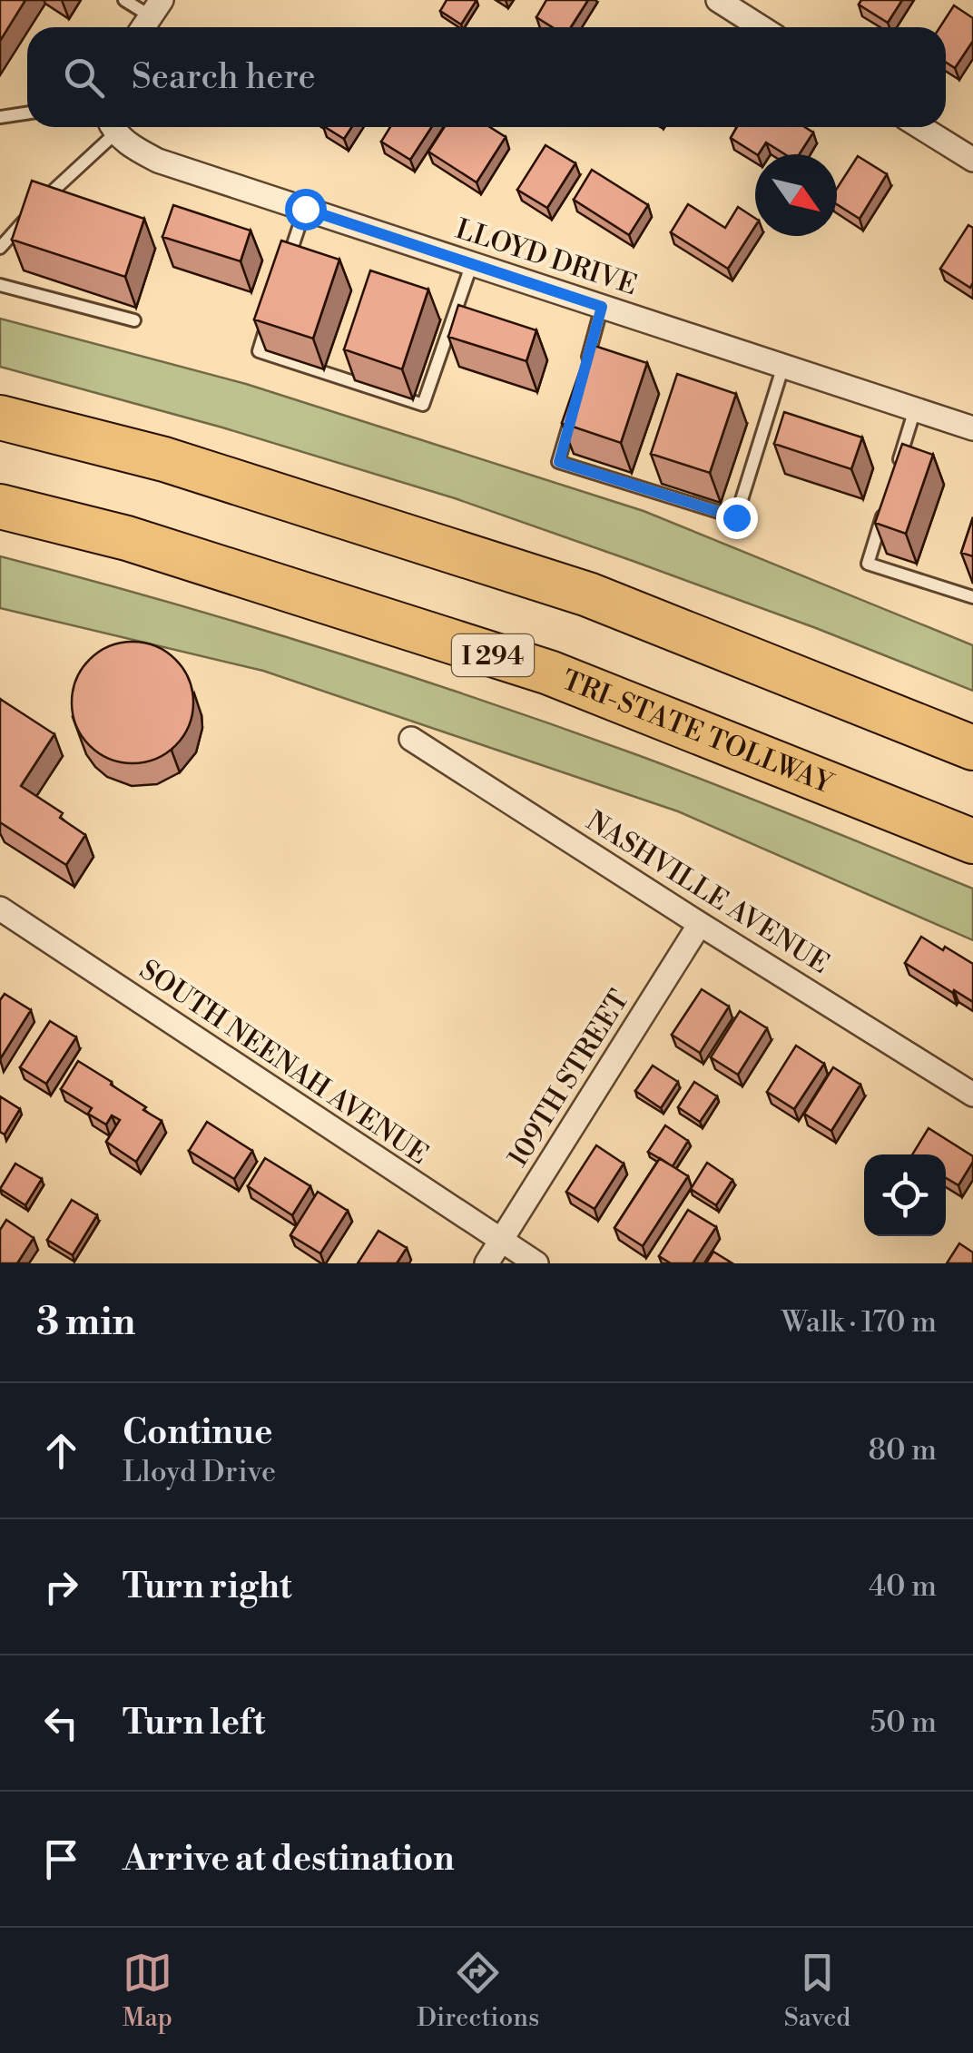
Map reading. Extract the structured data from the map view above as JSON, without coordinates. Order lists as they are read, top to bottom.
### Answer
{
  "streets": {
    "highway": ["I 294", "TRI-STATE TOLLWAY"],
    "street": [
      "LLOYD DRIVE",
      "NASHVILLE AVENUE",
      "SOUTH NEENAH AVENUE",
      "109TH STREET"
    ]
  },
  "crossings": [
    ["NASHVILLE AVENUE", "109TH STREET"],
    ["SOUTH NEENAH AVENUE", "109TH STREET"]
  ],
  "north": "bottom right",
  "page": {
    "search": "Search here",
    "heading": ["3 min", "Walk · 170 m"],
    "list": [
      ["Continue", "Lloyd Drive", "80 m"],
      ["Turn right", "40 m"],
      ["Turn left", "50 m"],
      "Arrive at destination"
    ],
    "nav": ["Map", "Directions", "Saved"]
  }
}
